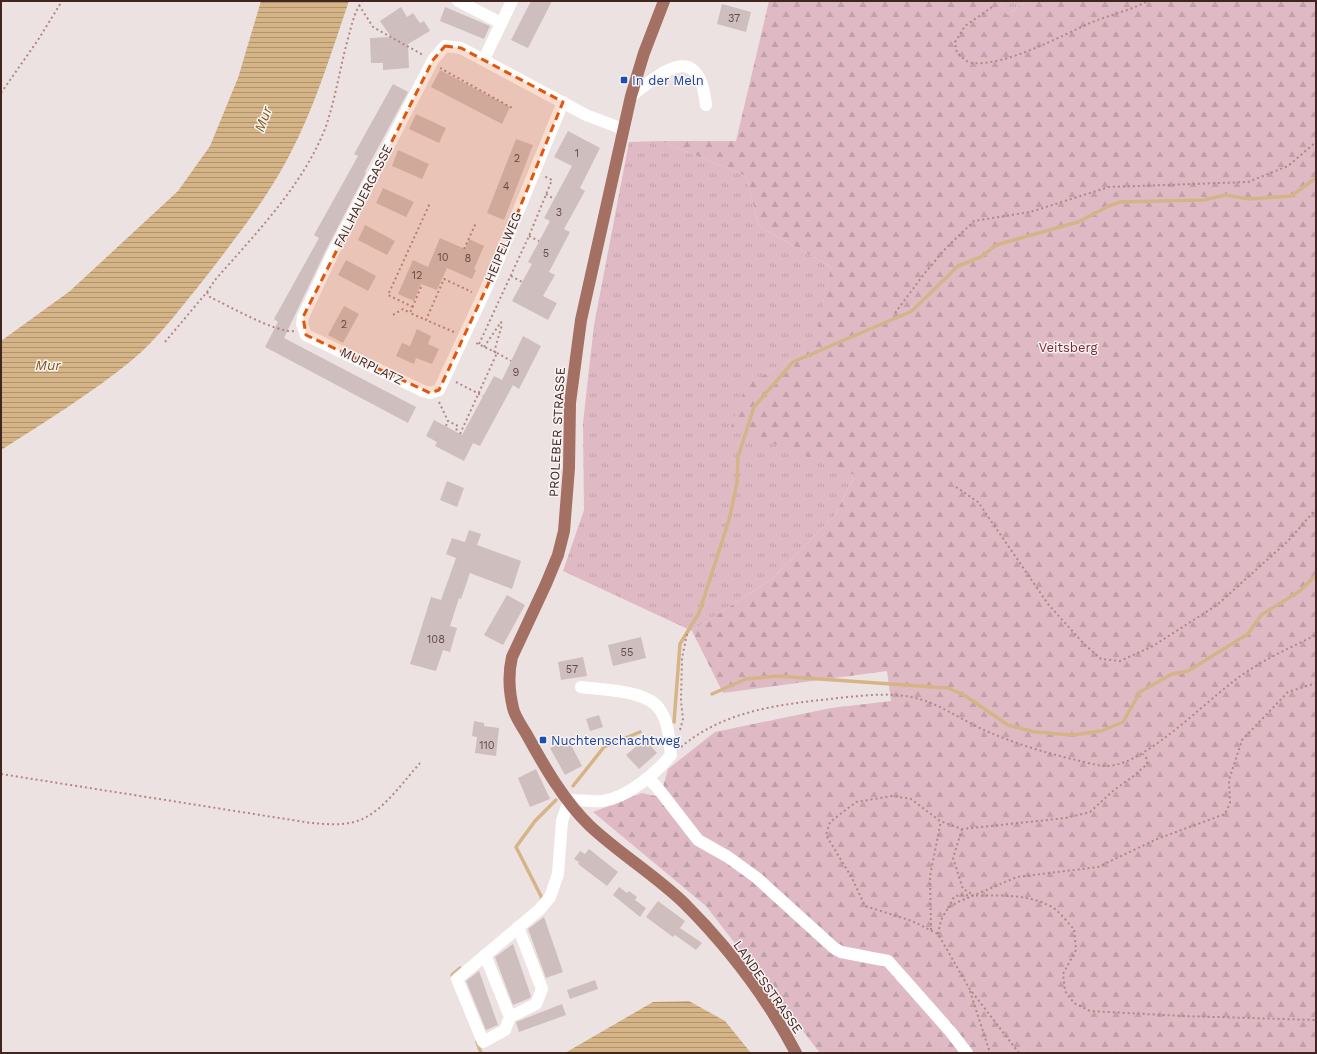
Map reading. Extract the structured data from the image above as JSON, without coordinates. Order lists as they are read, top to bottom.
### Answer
{
  "streets": {
    "main road": ["PROLEBER STRASSE", "LANDESSTRASSE"],
    "street": ["FAILHAUERGASSE", "HEIPELWEG", "MURPLATZ"]
  },
  "crossings": [
    ["FAILHAUERGASSE", "MURPLATZ"],
    ["HEIPELWEG", "MURPLATZ"],
    ["PROLEBER STRASSE", "LANDESSTRASSE"]
  ],
  "water": ["Mur"],
  "parks": ["Veitsberg"],
  "places": {
    "transit": ["In der Meln", "Nuchtenschachtweg"]
  },
  "house_numbers": [
    "37",
    "1",
    "2",
    "4",
    "3",
    "5",
    "10",
    "8",
    "12",
    "2",
    "9",
    "108",
    "55",
    "57",
    "110"
  ]
}
